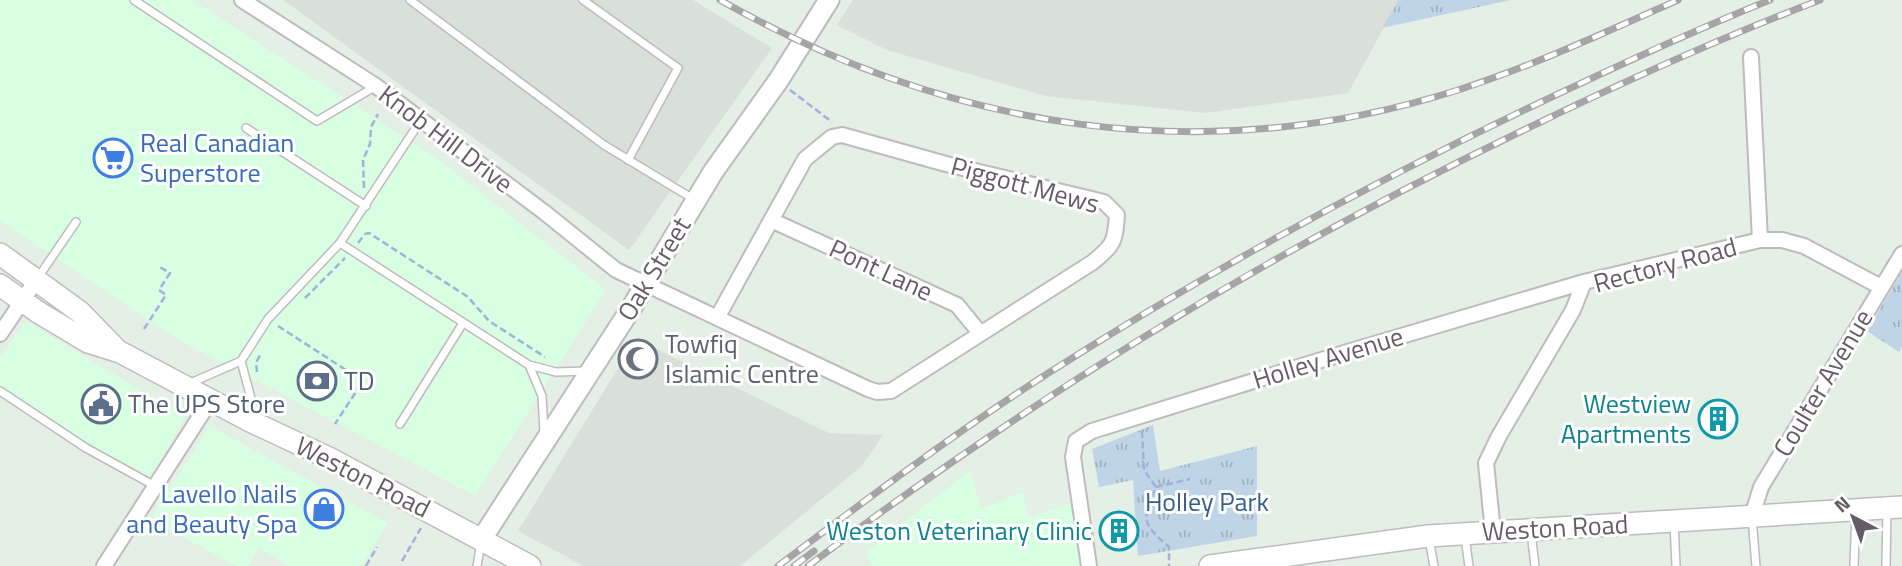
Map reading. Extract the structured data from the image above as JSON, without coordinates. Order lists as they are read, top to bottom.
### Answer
{
  "streets": {
    "main road": ["Weston Road"],
    "street": [
      "Knob Hill Drive",
      "Piggott Mews",
      "Rectory Road",
      "Oak Street",
      "Pont Lane",
      "Holley Avenue",
      "Coulter Avenue"
    ]
  },
  "crossings": [
    ["Knob Hill Drive", "Piggott Mews"],
    ["Knob Hill Drive", "Oak Street"],
    ["Piggott Mews", "Oak Street"],
    ["Piggott Mews", "Pont Lane"],
    ["Rectory Road", "Holley Avenue"],
    ["Rectory Road", "Coulter Avenue"],
    ["Rectory Road", "Weston Road"],
    ["Oak Street", "Weston Road"],
    ["Coulter Avenue", "Weston Road"]
  ],
  "parks": ["Holley Park"],
  "places": {
    "supermarket": ["Real Canadian Superstore"],
    "mosque": ["Towfiq Islamic Centre"],
    "bank": ["TD"],
    "public building": ["The UPS Store"],
    "building": ["Westview Apartments", "Weston Veterinary Clinic"],
    "shop": ["Lavello Nails and Beauty Spa"]
  },
  "north": "top left"
}
